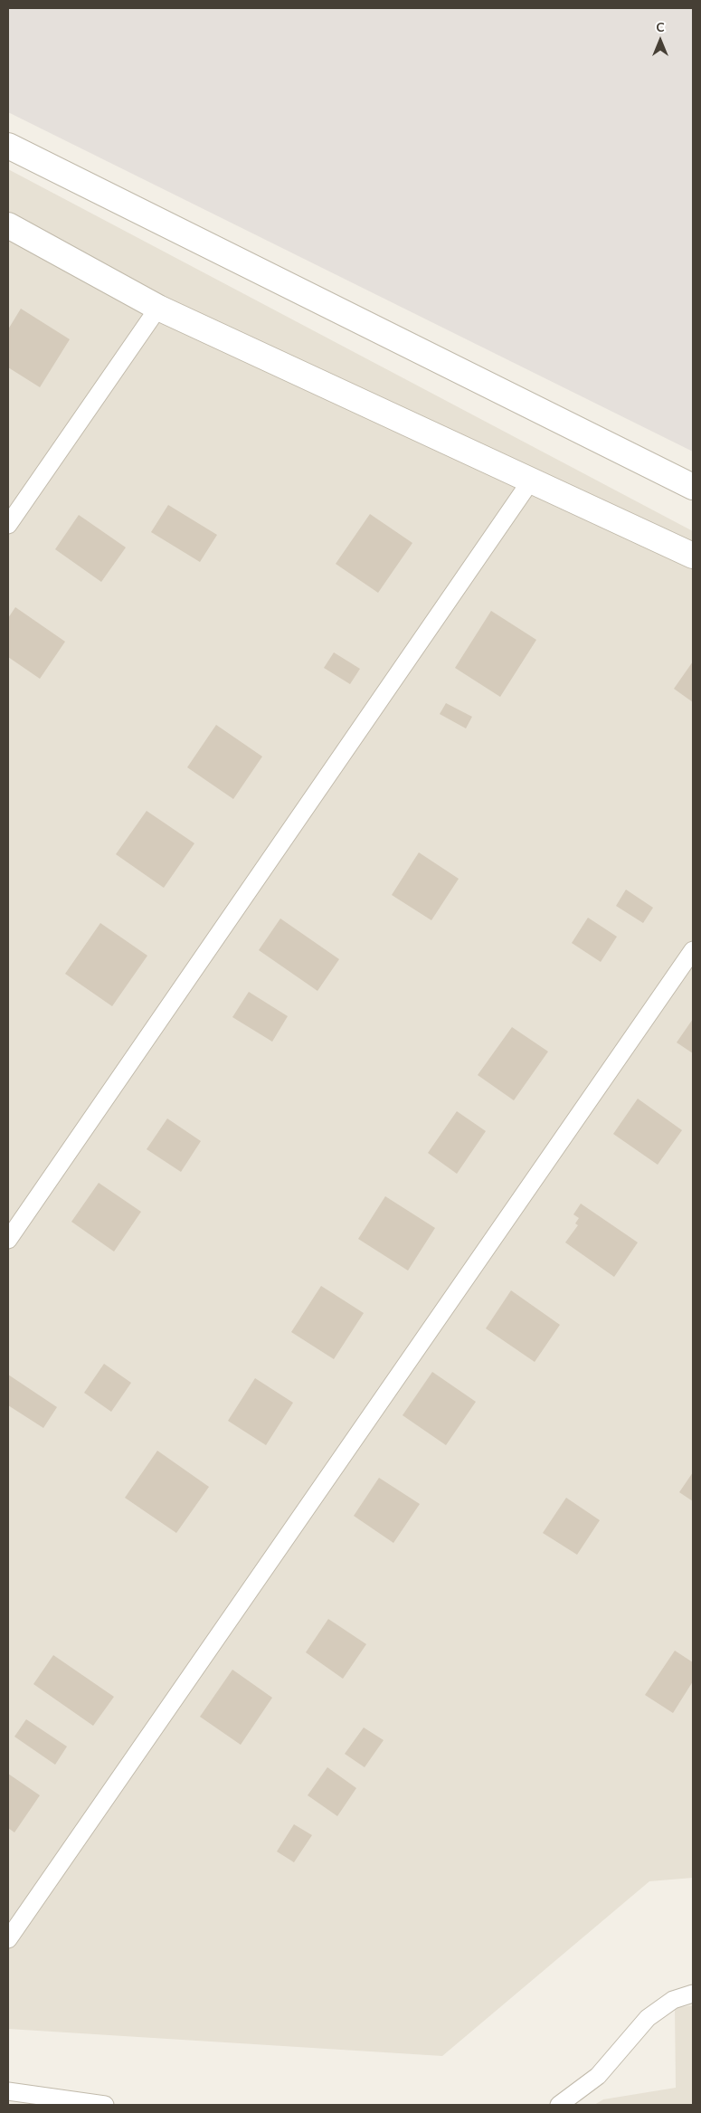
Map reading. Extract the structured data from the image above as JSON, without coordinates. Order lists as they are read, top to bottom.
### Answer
{
  "north": "top"
}
